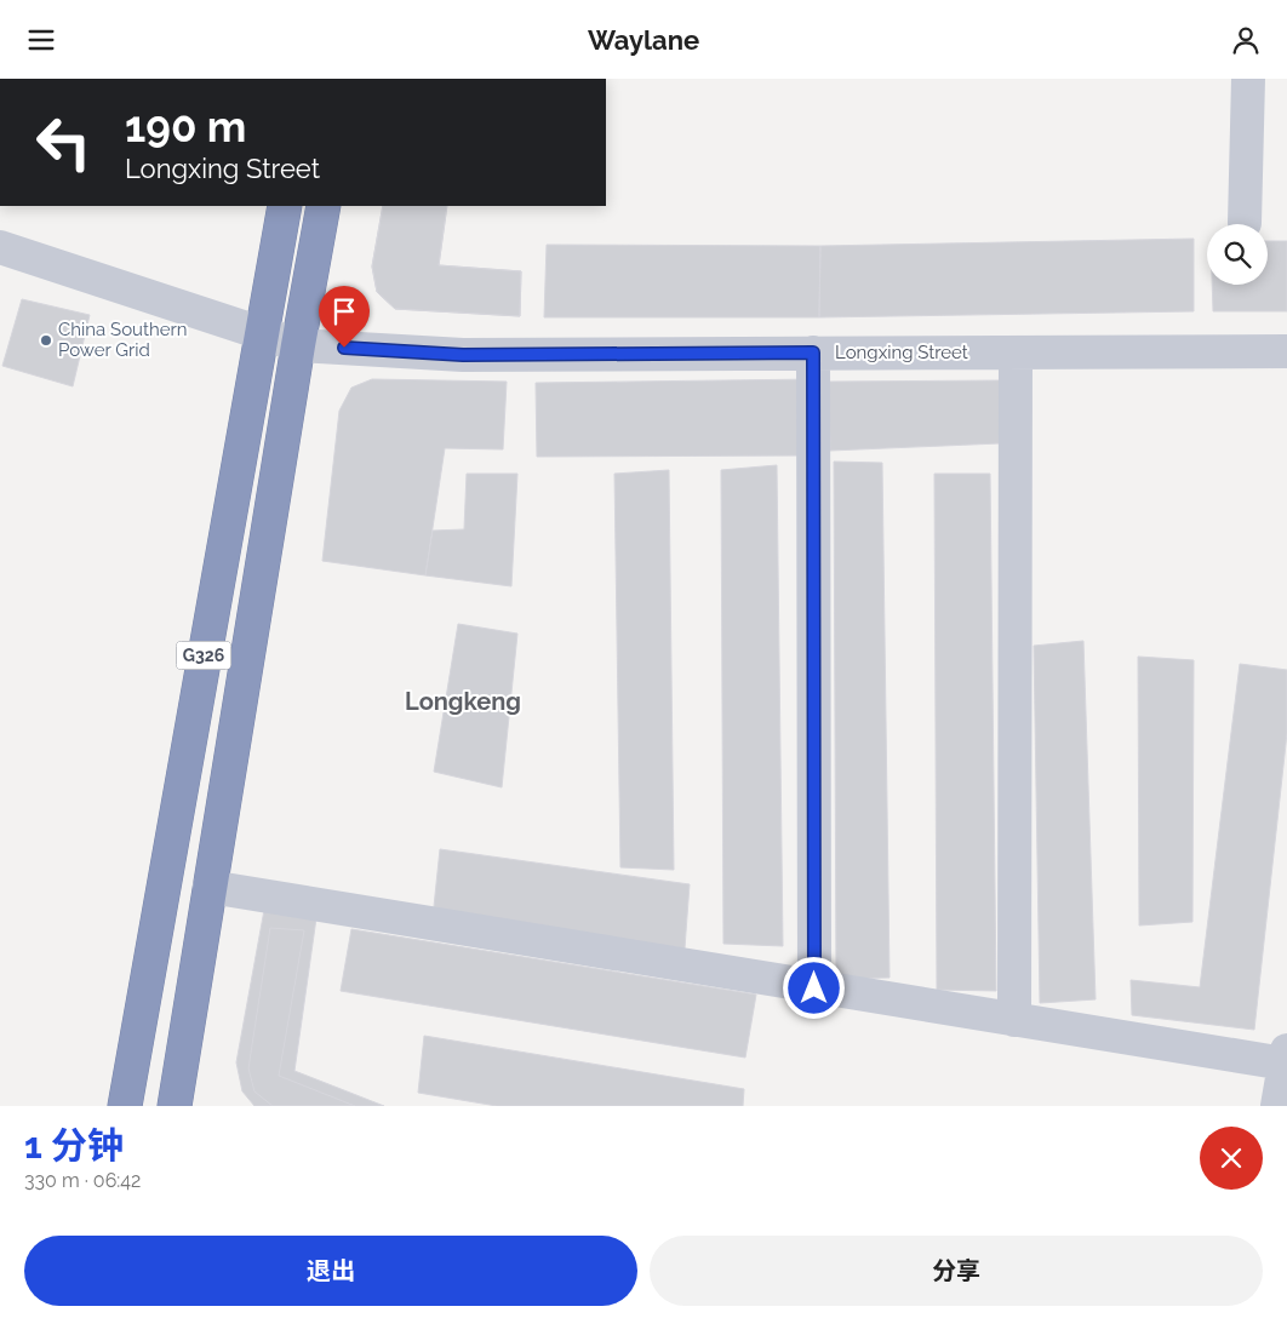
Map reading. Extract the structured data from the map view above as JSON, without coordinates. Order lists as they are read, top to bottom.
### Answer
{
  "streets": {
    "highway": ["G326"],
    "street": ["Longxing Street"]
  },
  "crossings": [
    ["Longxing Street", "G326"]
  ],
  "districts": ["Longkeng"],
  "places": ["China Southern Power Grid"],
  "page": {
    "header": "Waylane",
    "turn": ["190 m", "Longxing Street"],
    "heading": ["1 分钟", "330 m · 06:42"],
    "buttons": ["退出", "分享"]
  }
}
